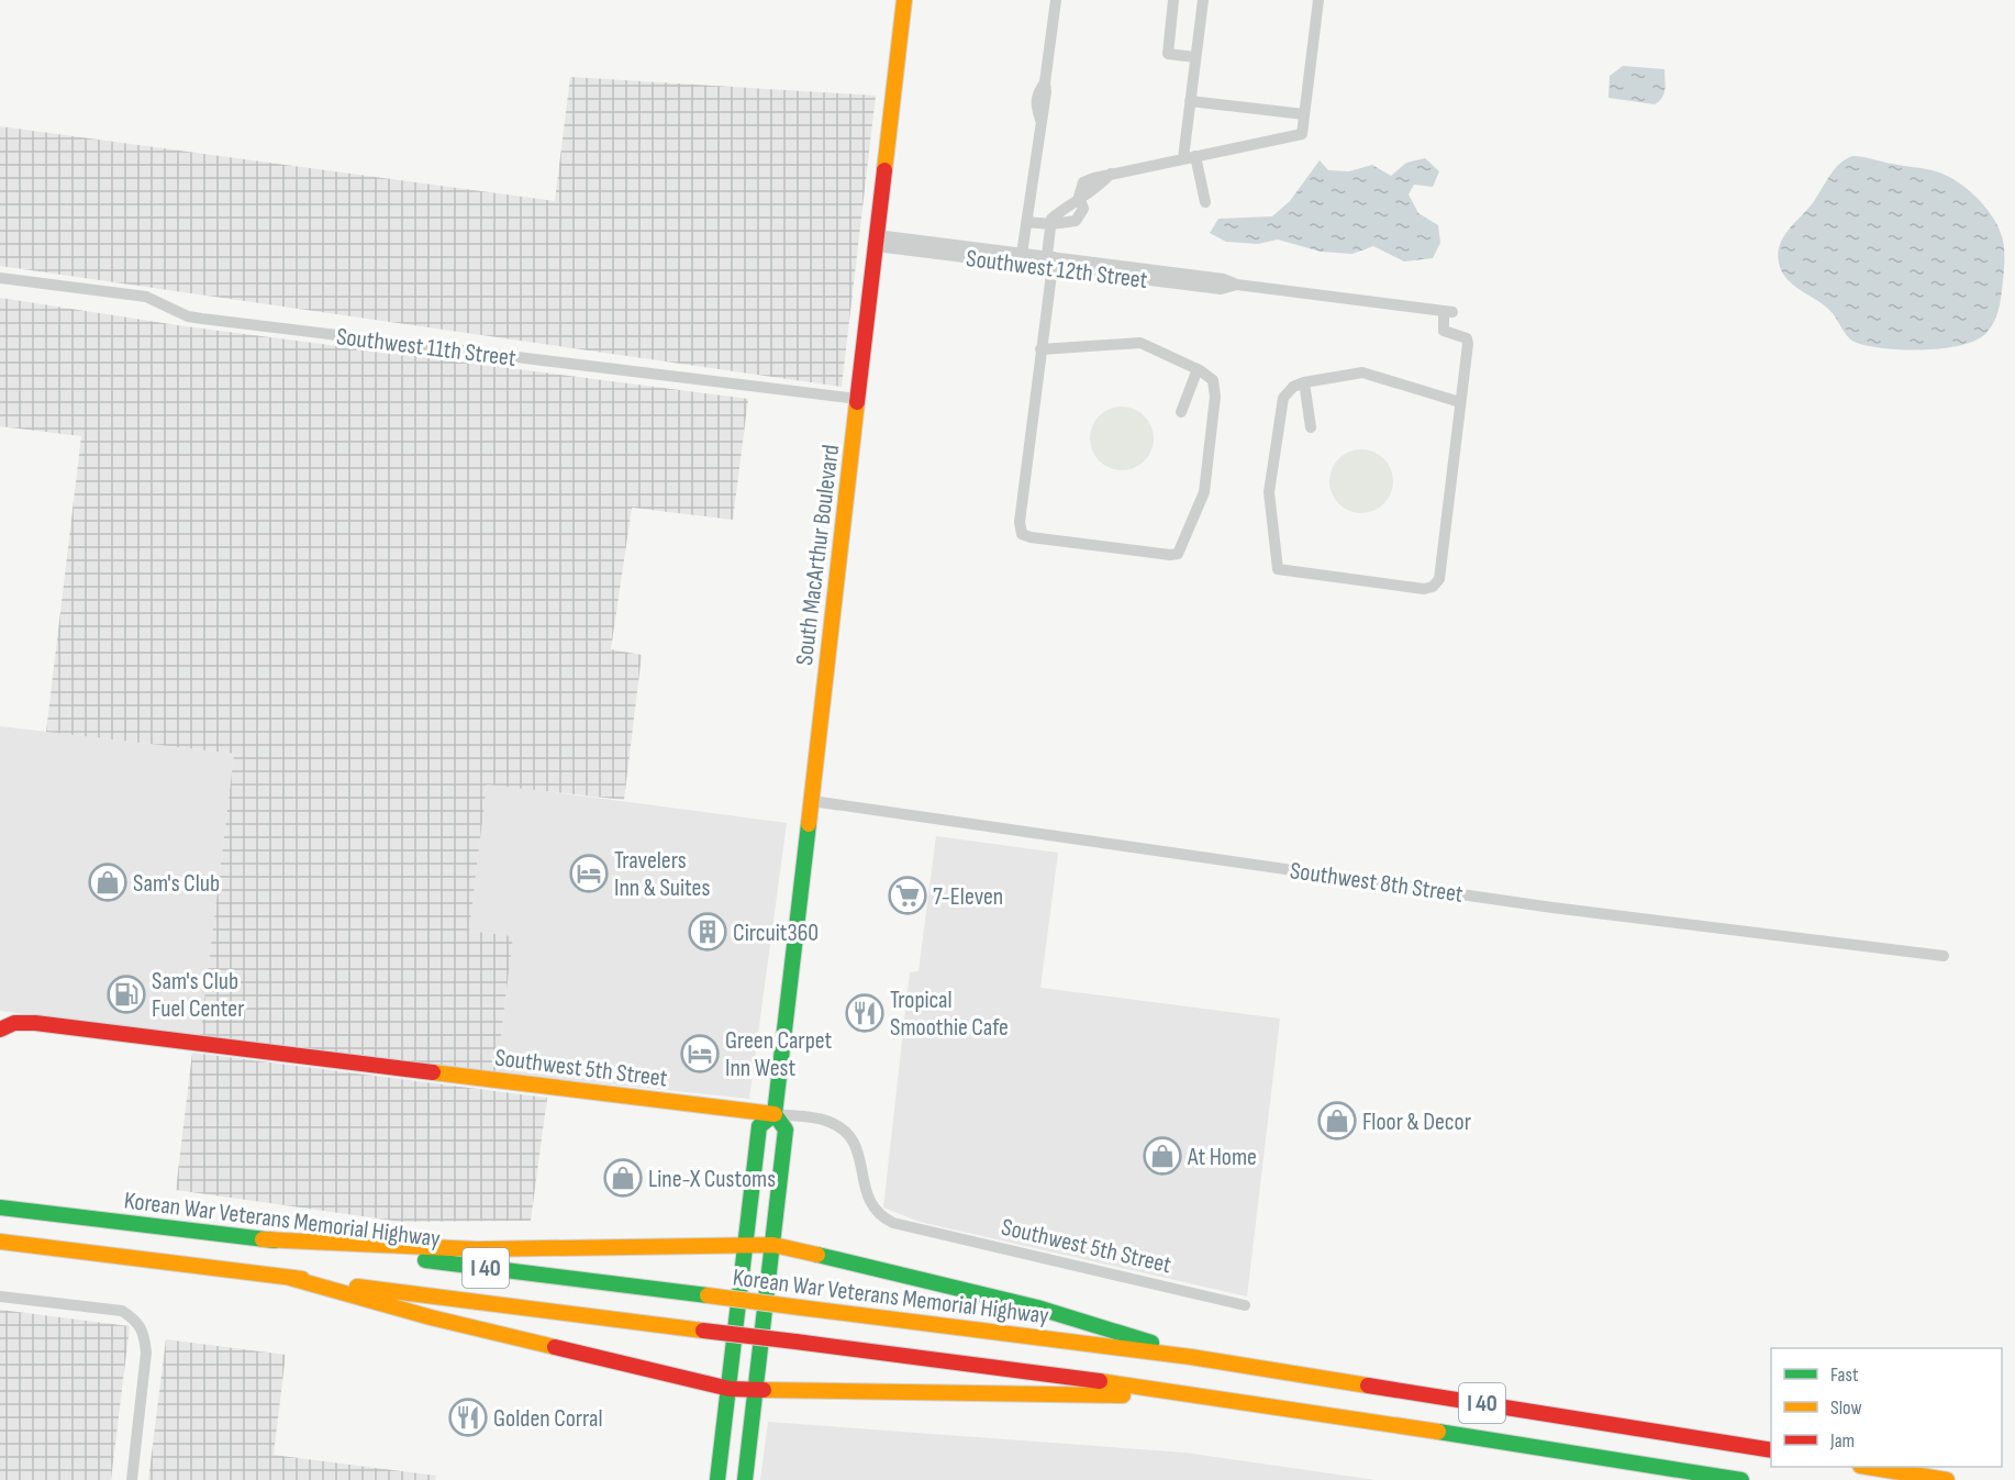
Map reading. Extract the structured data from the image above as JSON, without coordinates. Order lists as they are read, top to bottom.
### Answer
{
  "streets": {
    "main road": [
      "South MacArthur Boulevard",
      "Southwest 5th Street",
      "Korean War Veterans Memorial Highway",
      "I 40"
    ],
    "street": ["Southwest 12th Street", "Southwest 11th Street", "Southwest 8th Street"]
  },
  "crossings": [
    ["Southwest 12th Street", "South MacArthur Boulevard"],
    ["Southwest 11th Street", "South MacArthur Boulevard"],
    ["South MacArthur Boulevard", "Southwest 8th Street"],
    ["South MacArthur Boulevard", "Southwest 5th Street"]
  ],
  "places": {
    "hotel": ["Travelers Inn & Suites", "Green Carpet Inn West"],
    "shop": [
      "Sam's Club",
      "Floor & Decor",
      "At Home",
      "Line-X Customs"
    ],
    "supermarket": ["7-Eleven"],
    "building": ["Circuit360"],
    "fuel station": ["Sam's Club Fuel Center"],
    "restaurant": ["Tropical Smoothie Cafe", "Golden Corral"]
  },
  "legend": ["Fast", "Slow", "Jam"]
}
